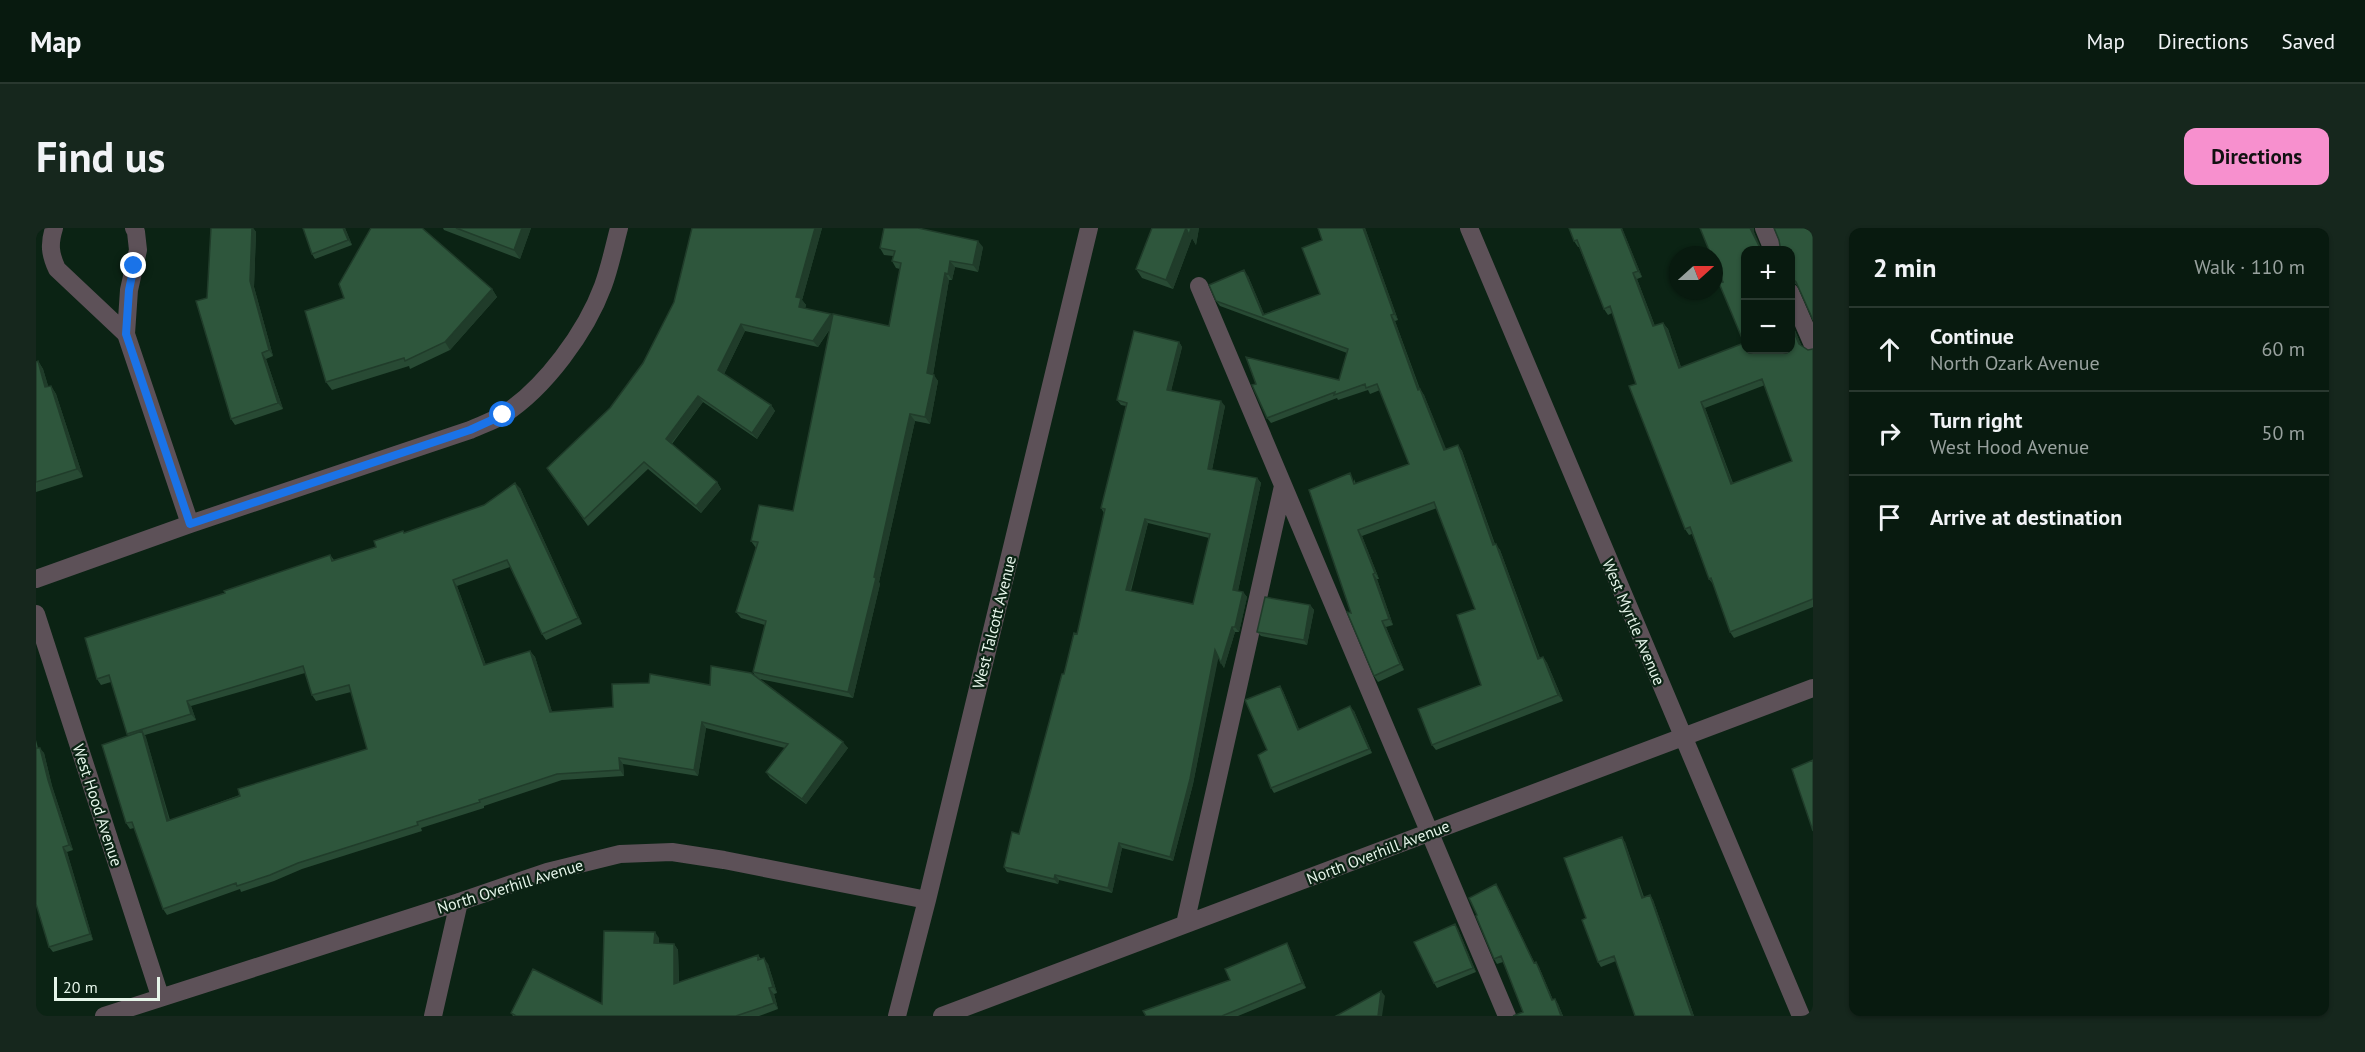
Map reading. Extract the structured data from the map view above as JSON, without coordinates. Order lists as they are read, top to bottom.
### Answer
{
  "streets": {
    "street": [
      "West Talcott Avenue",
      "West Myrtle Avenue",
      "West Hood Avenue",
      "North Overhill Avenue"
    ]
  },
  "crossings": [
    ["West Talcott Avenue", "North Overhill Avenue"],
    ["West Myrtle Avenue", "North Overhill Avenue"],
    ["West Hood Avenue", "North Overhill Avenue"]
  ],
  "scale_bar": "20 m",
  "north": "right",
  "page": {
    "header": "Map",
    "nav": ["Map", "Directions", "Saved"],
    "buttons": "Directions",
    "title": "Find us",
    "heading": ["2 min", "Walk · 110 m"],
    "map_buttons": ["+", "−"],
    "list": [
      ["Continue", "North Ozark Avenue", "60 m"],
      ["Turn right", "West Hood Avenue", "50 m"],
      "Arrive at destination"
    ],
    "scale": "20 m"
  }
}
